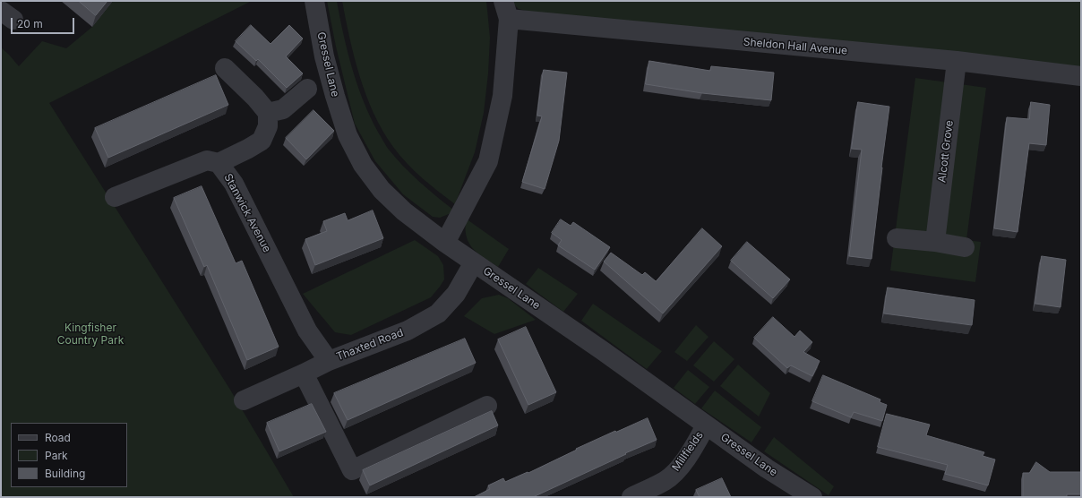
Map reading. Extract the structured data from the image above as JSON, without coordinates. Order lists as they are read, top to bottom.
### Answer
{
  "streets": {
    "street": [
      "Sheldon Hall Avenue",
      "Gressel Lane",
      "Alcott Grove",
      "Stanwick Avenue",
      "Thaxted Road",
      "Millfields"
    ]
  },
  "crossings": [
    ["Sheldon Hall Avenue", "Alcott Grove"],
    ["Gressel Lane", "Thaxted Road"],
    ["Gressel Lane", "Millfields"],
    ["Stanwick Avenue", "Thaxted Road"]
  ],
  "parks": ["Kingfisher Country Park"],
  "legend": ["Road", "Park", "Building"],
  "scale_bar": "20 m"
}
